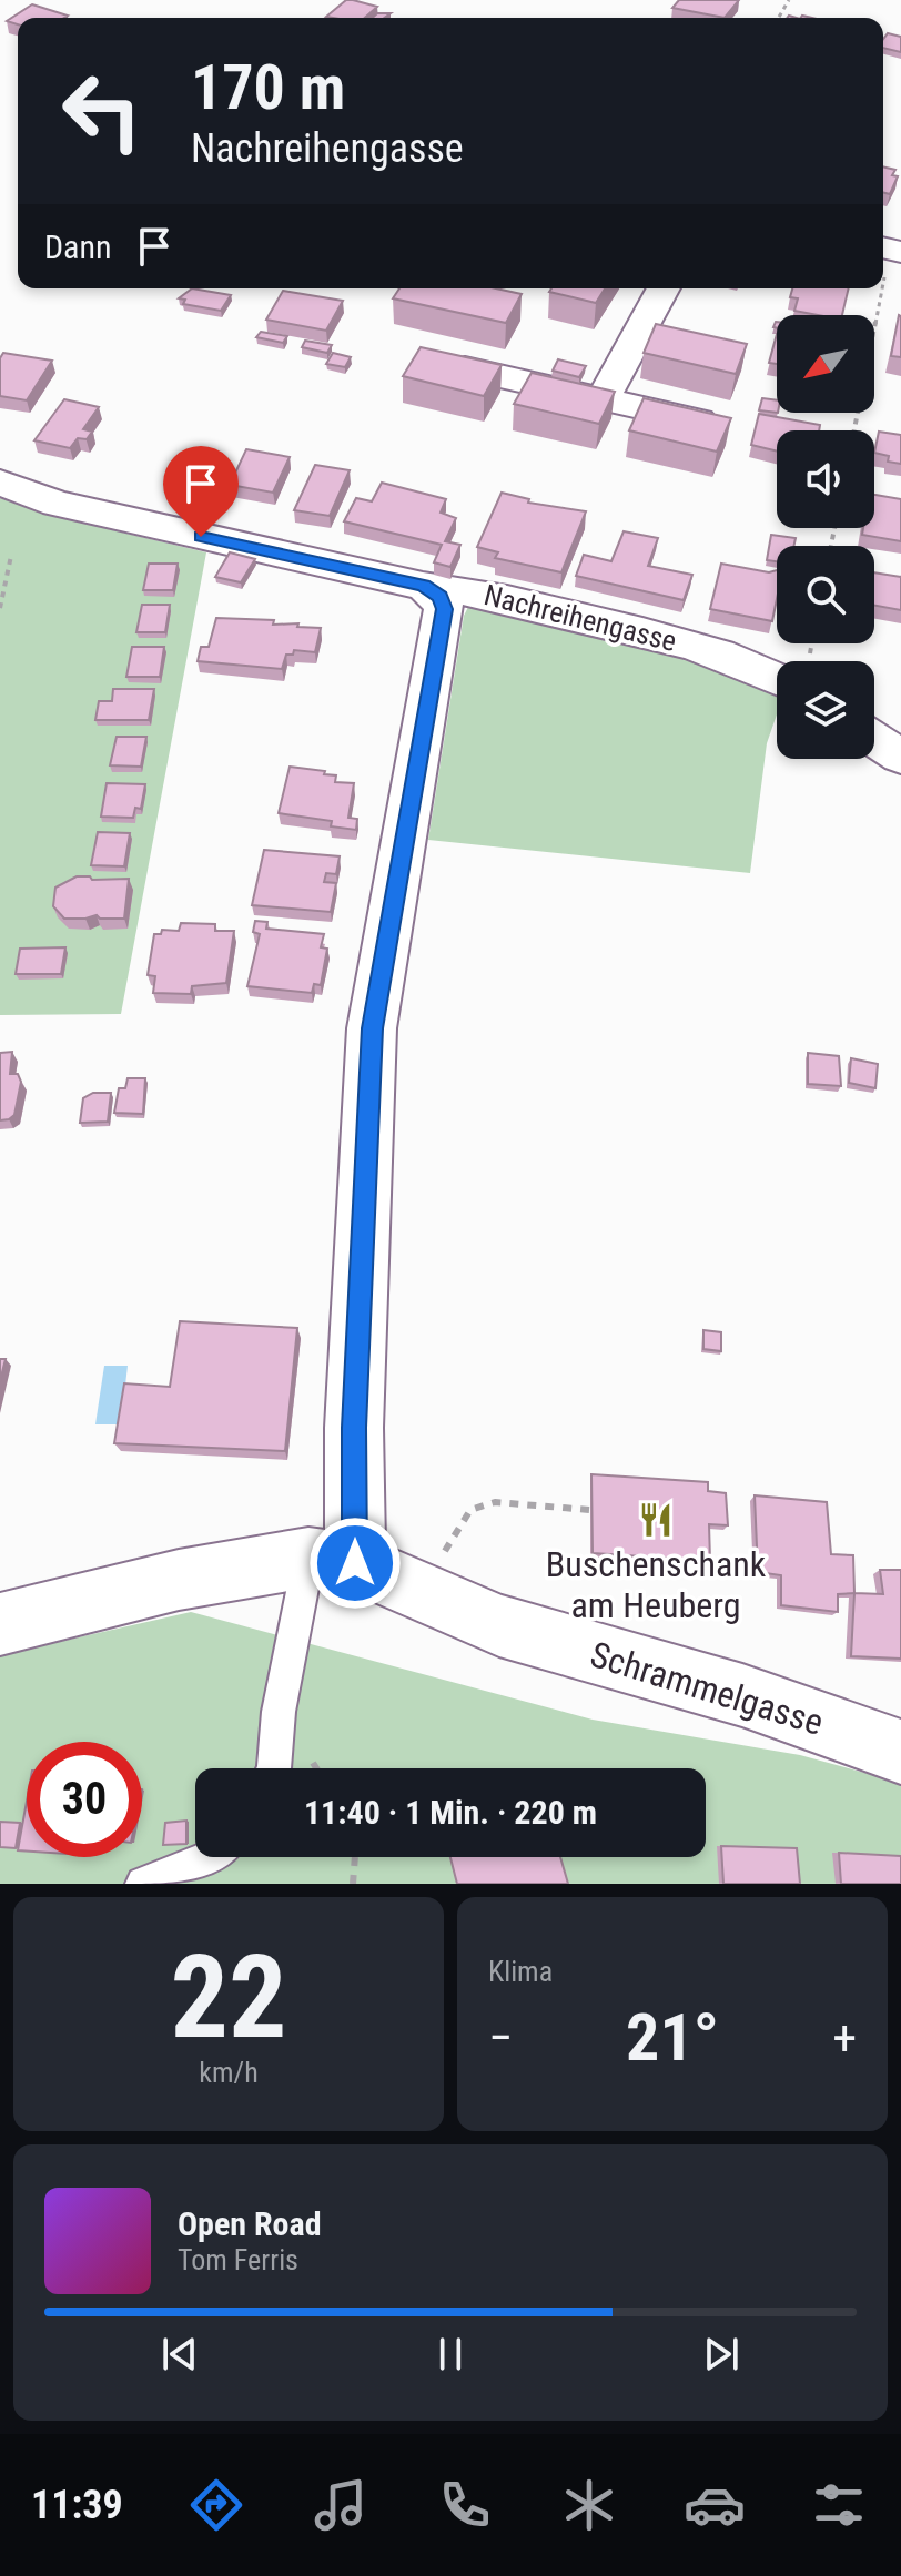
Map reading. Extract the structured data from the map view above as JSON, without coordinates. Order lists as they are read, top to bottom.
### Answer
{
  "streets": {
    "street": ["Nachreihengasse", "Schrammelgasse"]
  },
  "places": {
    "restaurant": ["Buschenschank am Heuberg"]
  },
  "north": "bottom left",
  "page": {
    "turn": ["170 m", "Nachreihengasse"],
    "then": "Dann",
    "limit": "30",
    "trip": "11:40 · 1 Min. · 220 m",
    "tile": [
      ["22", "km/h"],
      "Klima"
    ],
    "heat": ["−", "21°", "+"],
    "song": ["Open Road", "Tom Ferris"],
    "tabs": "11:39"
  }
}
